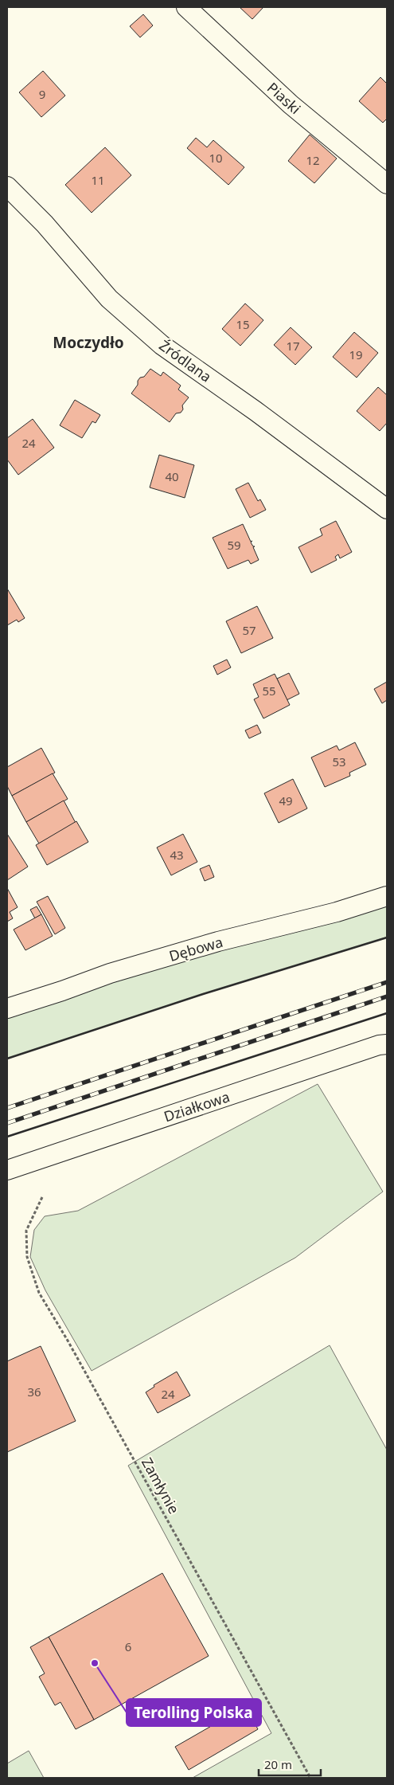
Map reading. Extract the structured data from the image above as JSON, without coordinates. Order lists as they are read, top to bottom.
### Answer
{
  "streets": {
    "street": [
      "Piaski",
      "Źródlana",
      "Dębowa",
      "Działkowa"
    ],
    "path": ["Zamłynie"]
  },
  "districts": ["Moczydło"],
  "places": ["Terolling Polska"],
  "house_numbers": [
    "9",
    "10",
    "12",
    "11",
    "15",
    "17",
    "19",
    "24",
    "40",
    "59",
    "57",
    "55",
    "53",
    "49",
    "43",
    "36",
    "24",
    "6"
  ],
  "scale_bar": "20 m"
}
